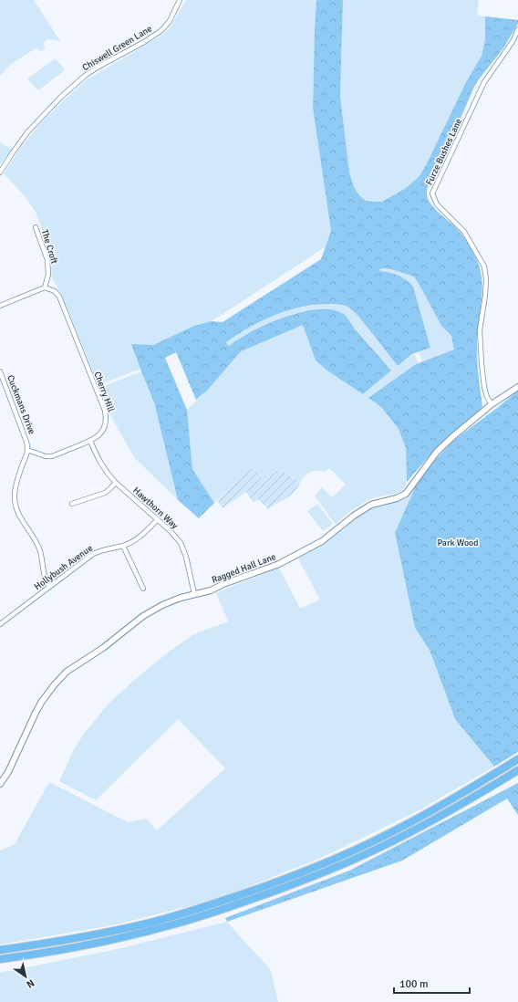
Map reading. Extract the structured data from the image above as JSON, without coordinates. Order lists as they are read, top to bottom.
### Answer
{
  "streets": {
    "street": [
      "Chiswell Green Lane",
      "Furze Bushes Lane",
      "The Croft",
      "Cherry Hill",
      "Cuckmans Drive",
      "Hawthorn Way",
      "Hollybush Avenue",
      "Ragged Hall Lane"
    ]
  },
  "crossings": [
    ["Furze Bushes Lane", "Ragged Hall Lane"],
    ["The Croft", "Cherry Hill"],
    ["Cherry Hill", "Cuckmans Drive"],
    ["Cherry Hill", "Hawthorn Way"],
    ["Cuckmans Drive", "Hollybush Avenue"],
    ["Hawthorn Way", "Hollybush Avenue"],
    ["Hawthorn Way", "Ragged Hall Lane"]
  ],
  "parks": ["Park Wood"],
  "scale_bar": "100 m",
  "north": "bottom right"
}
